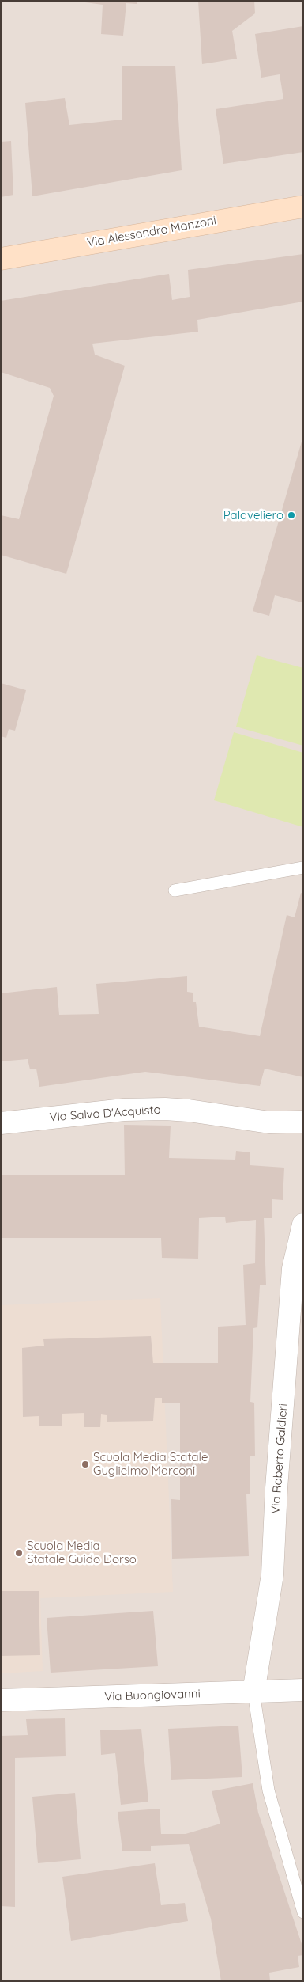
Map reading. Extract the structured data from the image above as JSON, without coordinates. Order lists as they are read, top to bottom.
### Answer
{
  "streets": {
    "street": [
      "Via Alessandro Manzoni",
      "Via Salvo D'Acquisto",
      "Via Roberto Galdieri",
      "Via Buongiovanni"
    ]
  },
  "crossings": [
    ["Via Roberto Galdieri", "Via Buongiovanni"]
  ],
  "places": ["Palaveliero", "Scuola Media Statale Guglielmo Marconi", "Scuola Media Statale Guido Dorso"]
}
